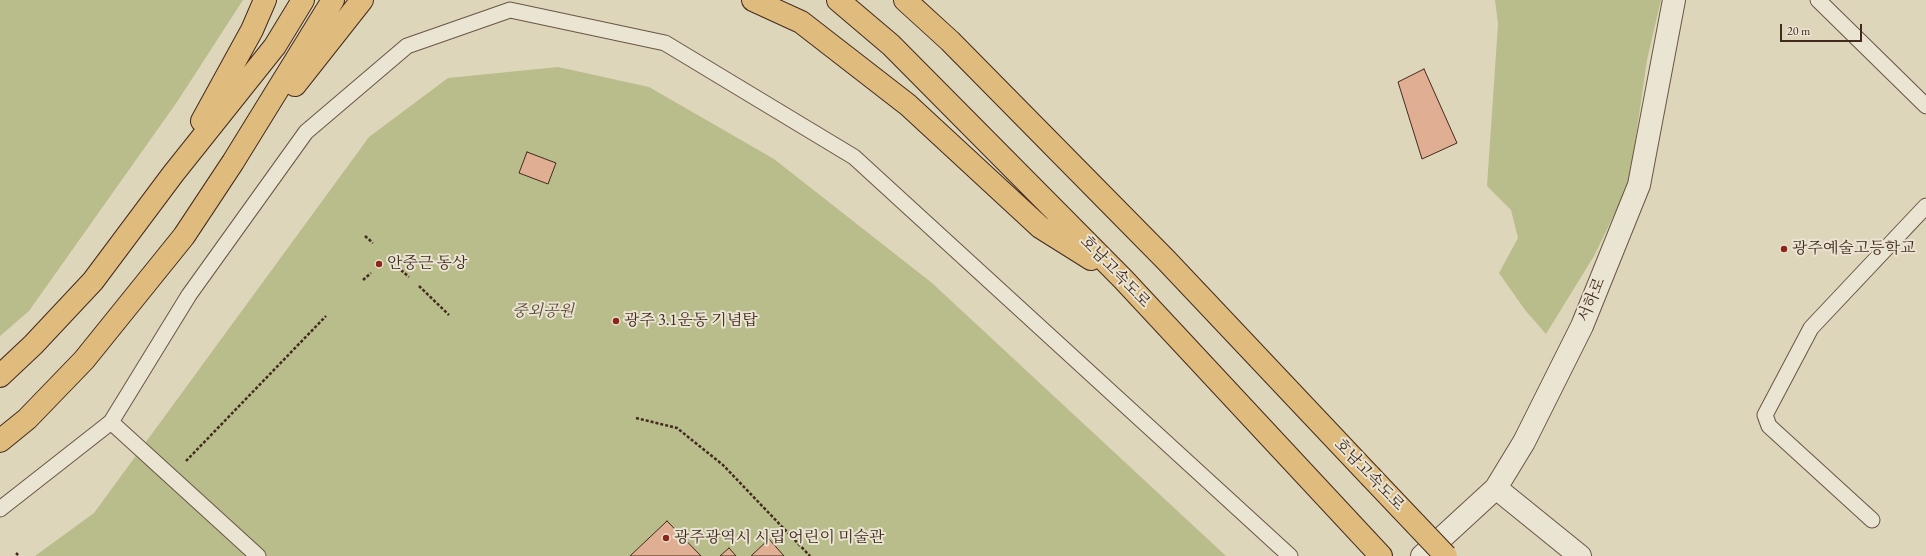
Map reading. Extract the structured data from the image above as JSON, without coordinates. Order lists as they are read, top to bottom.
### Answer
{
  "streets": {
    "highway": ["호남고속도로"],
    "street": ["서하로"]
  },
  "parks": ["중외공원"],
  "places": [
    "광주예술고등학교",
    "안중근 동상",
    "광주 3.1운동 기념탑",
    "광주광역시 시립 어린이 미술관"
  ],
  "scale_bar": "20 m"
}
